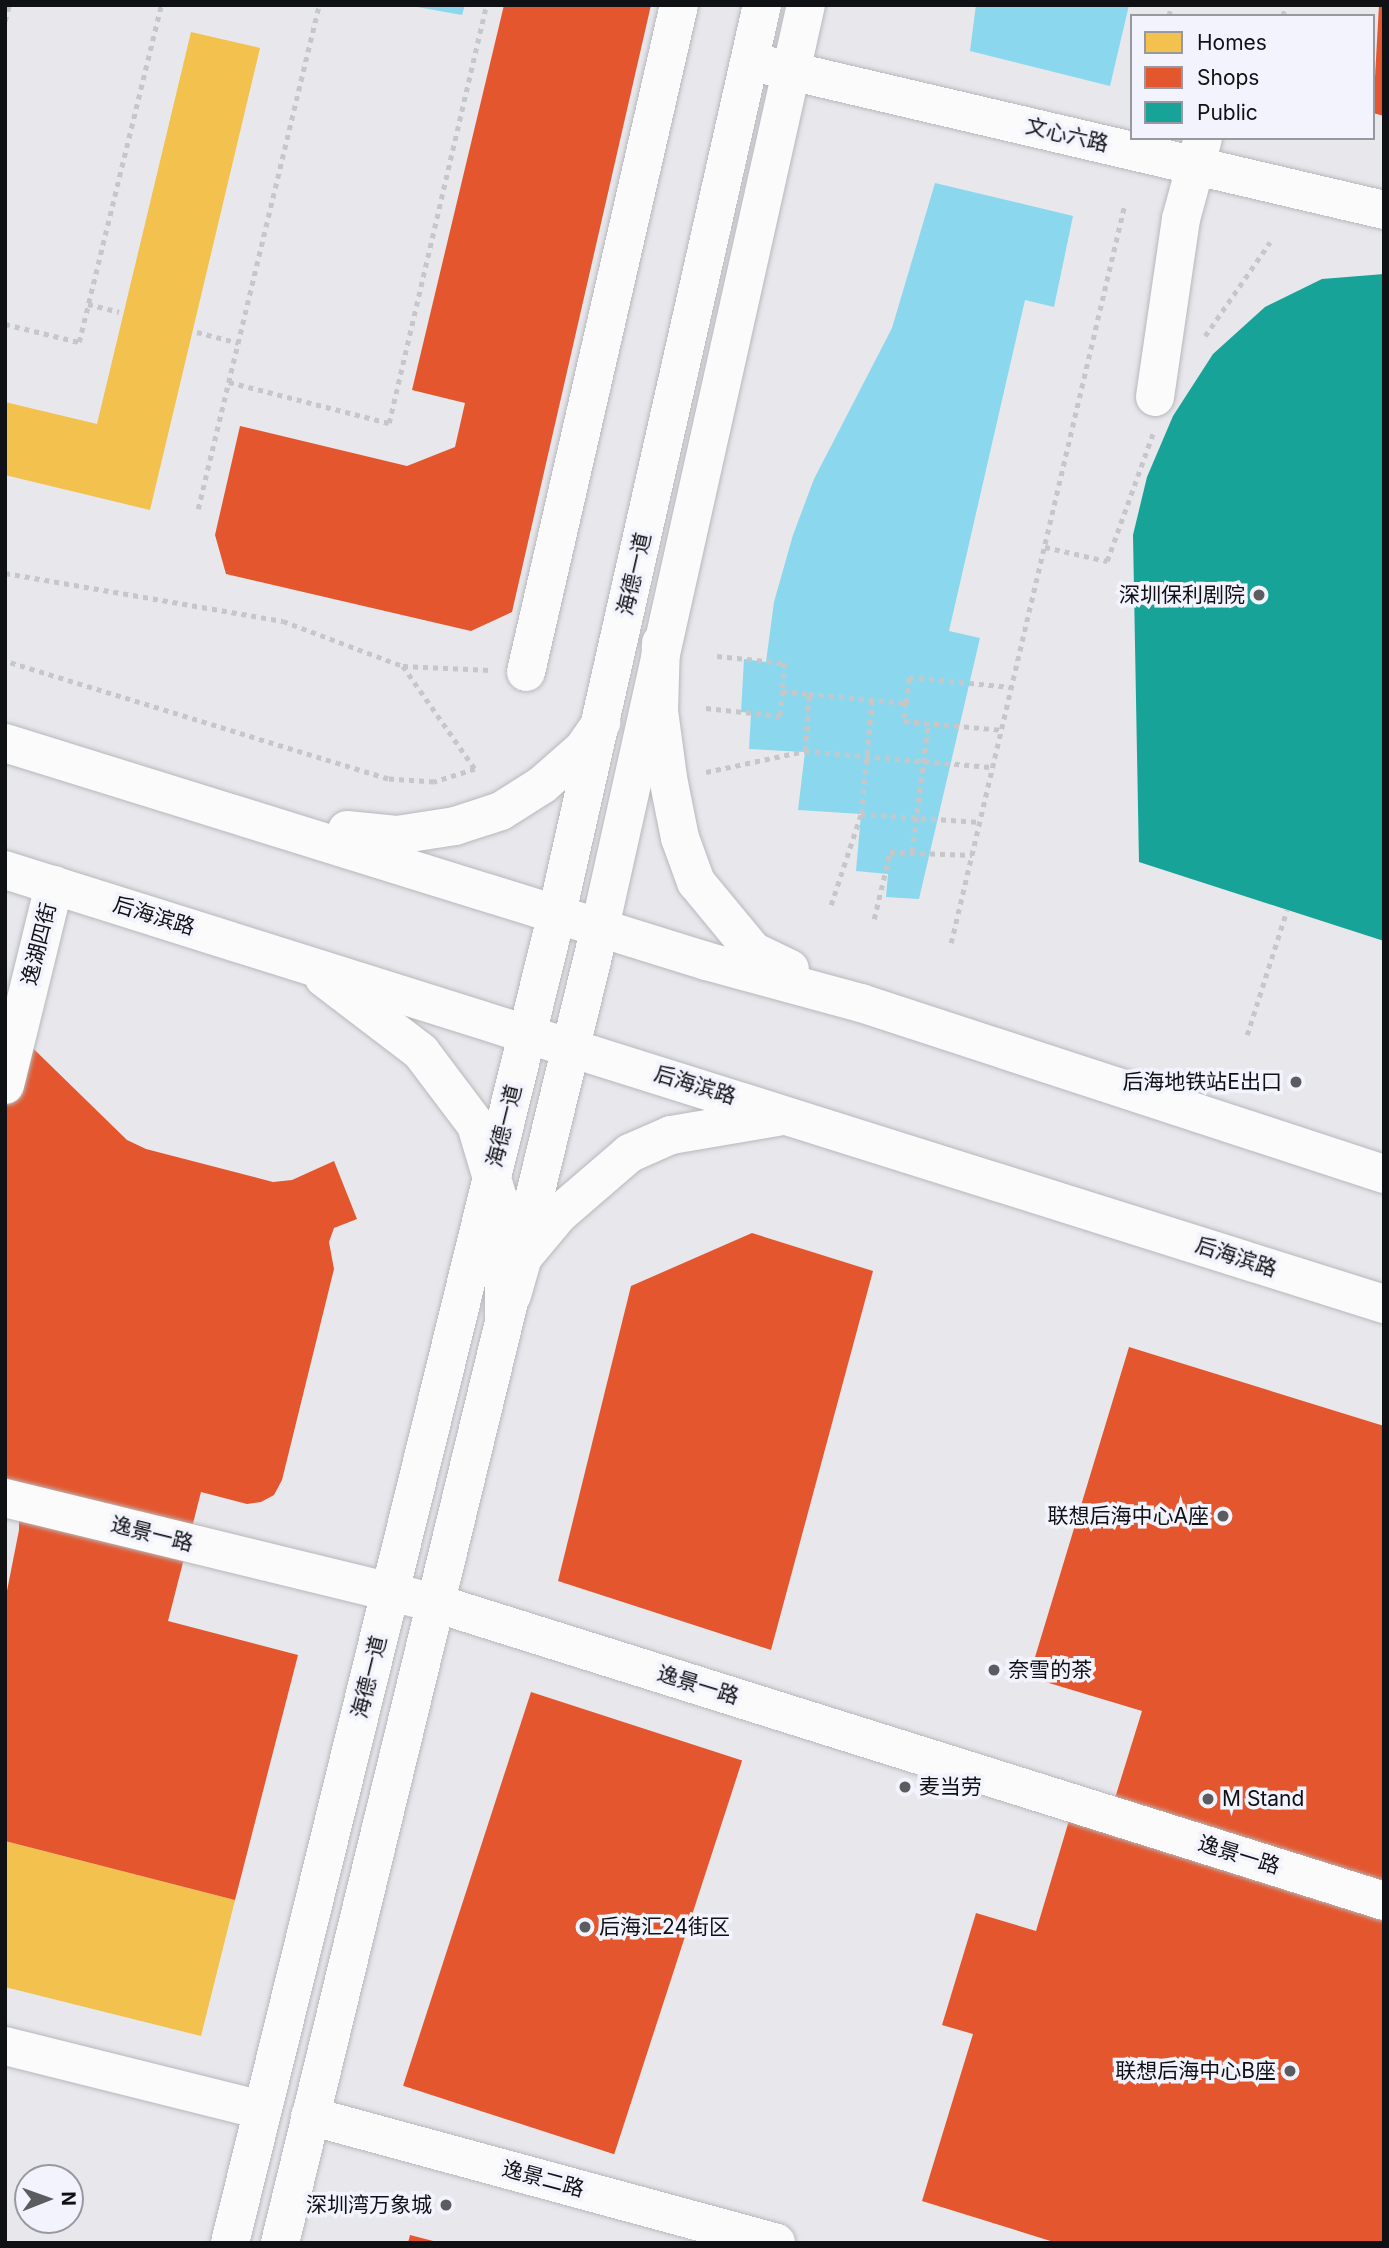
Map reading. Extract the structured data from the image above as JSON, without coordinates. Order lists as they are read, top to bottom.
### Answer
{
  "streets": {
    "street": [
      "文心六路",
      "海德一道",
      "后海滨路",
      "逸湖四街",
      "逸景一路",
      "逸景二路"
    ]
  },
  "crossings": [
    ["文心六路", "海德一道"],
    ["海德一道", "后海滨路"],
    ["海德一道", "逸景一路"],
    ["海德一道", "逸景二路"],
    ["后海滨路", "逸湖四街"]
  ],
  "places": [
    "深圳保利剧院",
    "后海地铁站E出口",
    "联想后海中心A座",
    "奈雪的茶",
    "麦当劳",
    "M Stand",
    "后海汇24街区",
    "联想后海中心B座",
    "深圳湾万象城"
  ],
  "legend": ["Homes", "Shops", "Public"],
  "north": "right"
}
